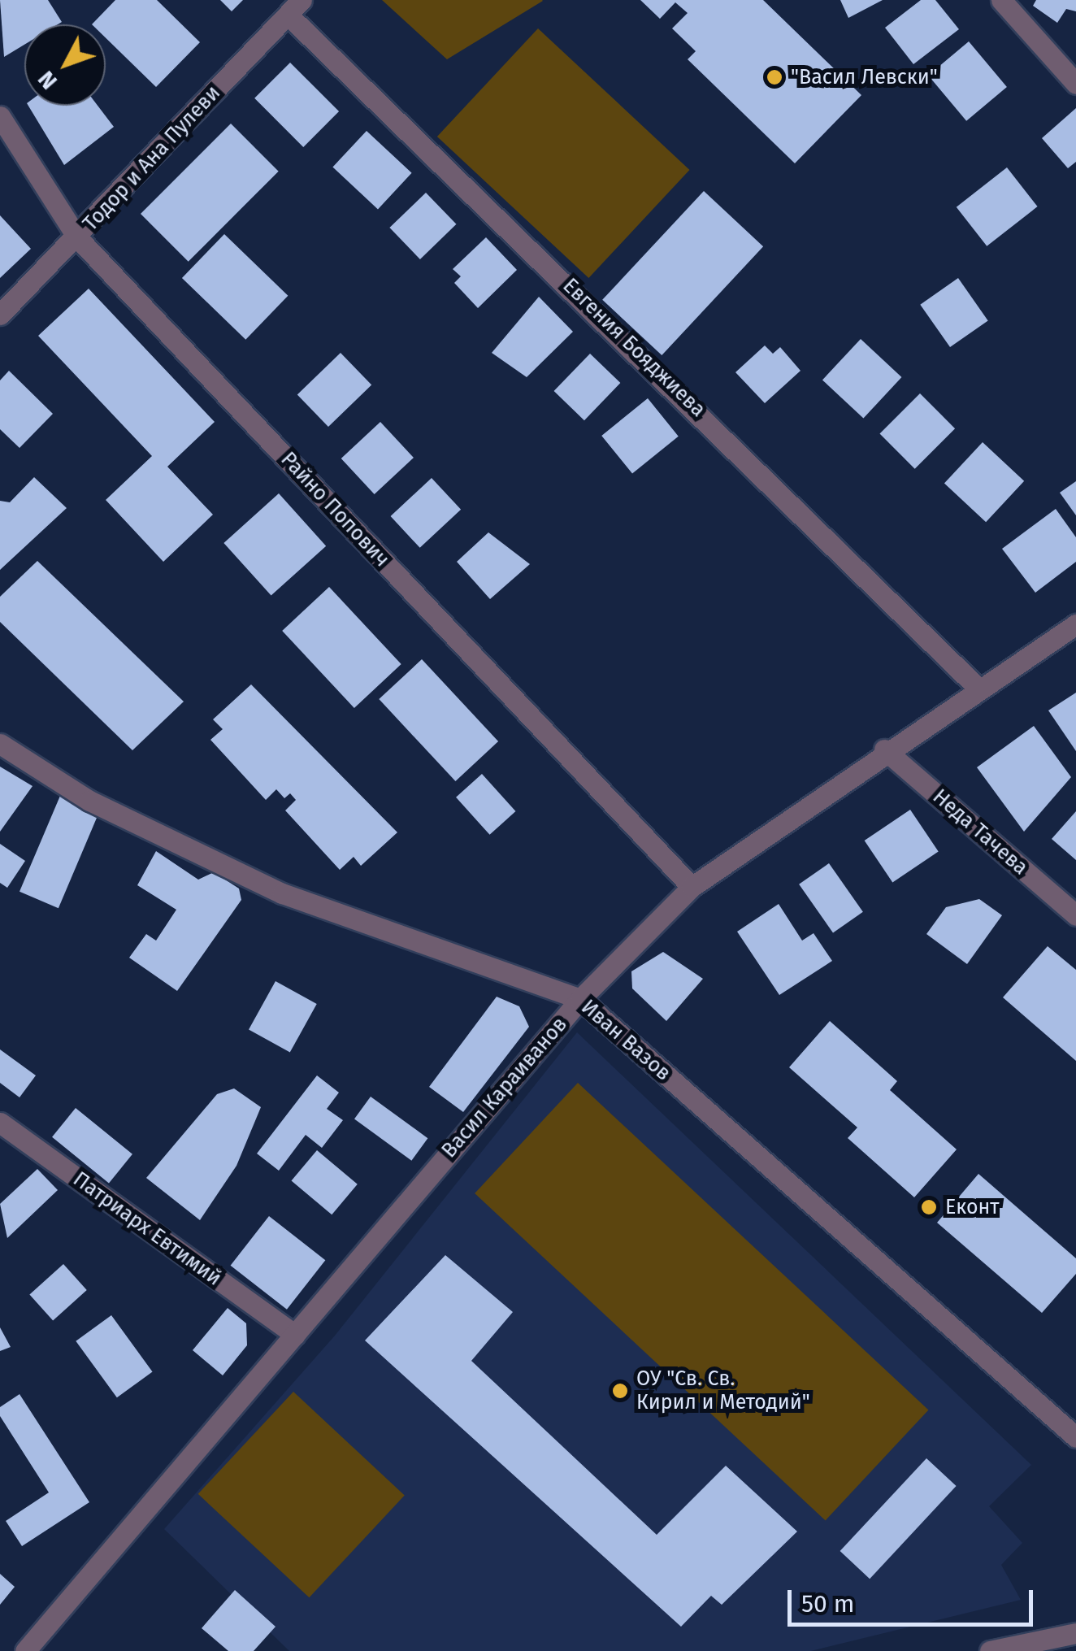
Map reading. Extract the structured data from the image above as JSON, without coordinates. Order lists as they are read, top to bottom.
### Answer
{
  "streets": {
    "street": [
      "Тодор и Ана Пулеви",
      "Евгения Бояджиева",
      "Райно Попович",
      "Неда Тачева",
      "Иван Вазов",
      "Васил Караиванов",
      "Патриарх Евтимий"
    ]
  },
  "crossings": [
    ["Тодор и Ана Пулеви", "Евгения Бояджиева"],
    ["Тодор и Ана Пулеви", "Райно Попович"],
    ["Евгения Бояджиева", "Васил Караиванов"],
    ["Райно Попович", "Васил Караиванов"],
    ["Неда Тачева", "Васил Караиванов"],
    ["Иван Вазов", "Васил Караиванов"],
    ["Васил Караиванов", "Патриарх Евтимий"]
  ],
  "places": ["\"Васил Левски\"", "Еконт", "ОУ \"Св. Св. Кирил и Методий\""],
  "scale_bar": "50 m",
  "north": "bottom left"
}
